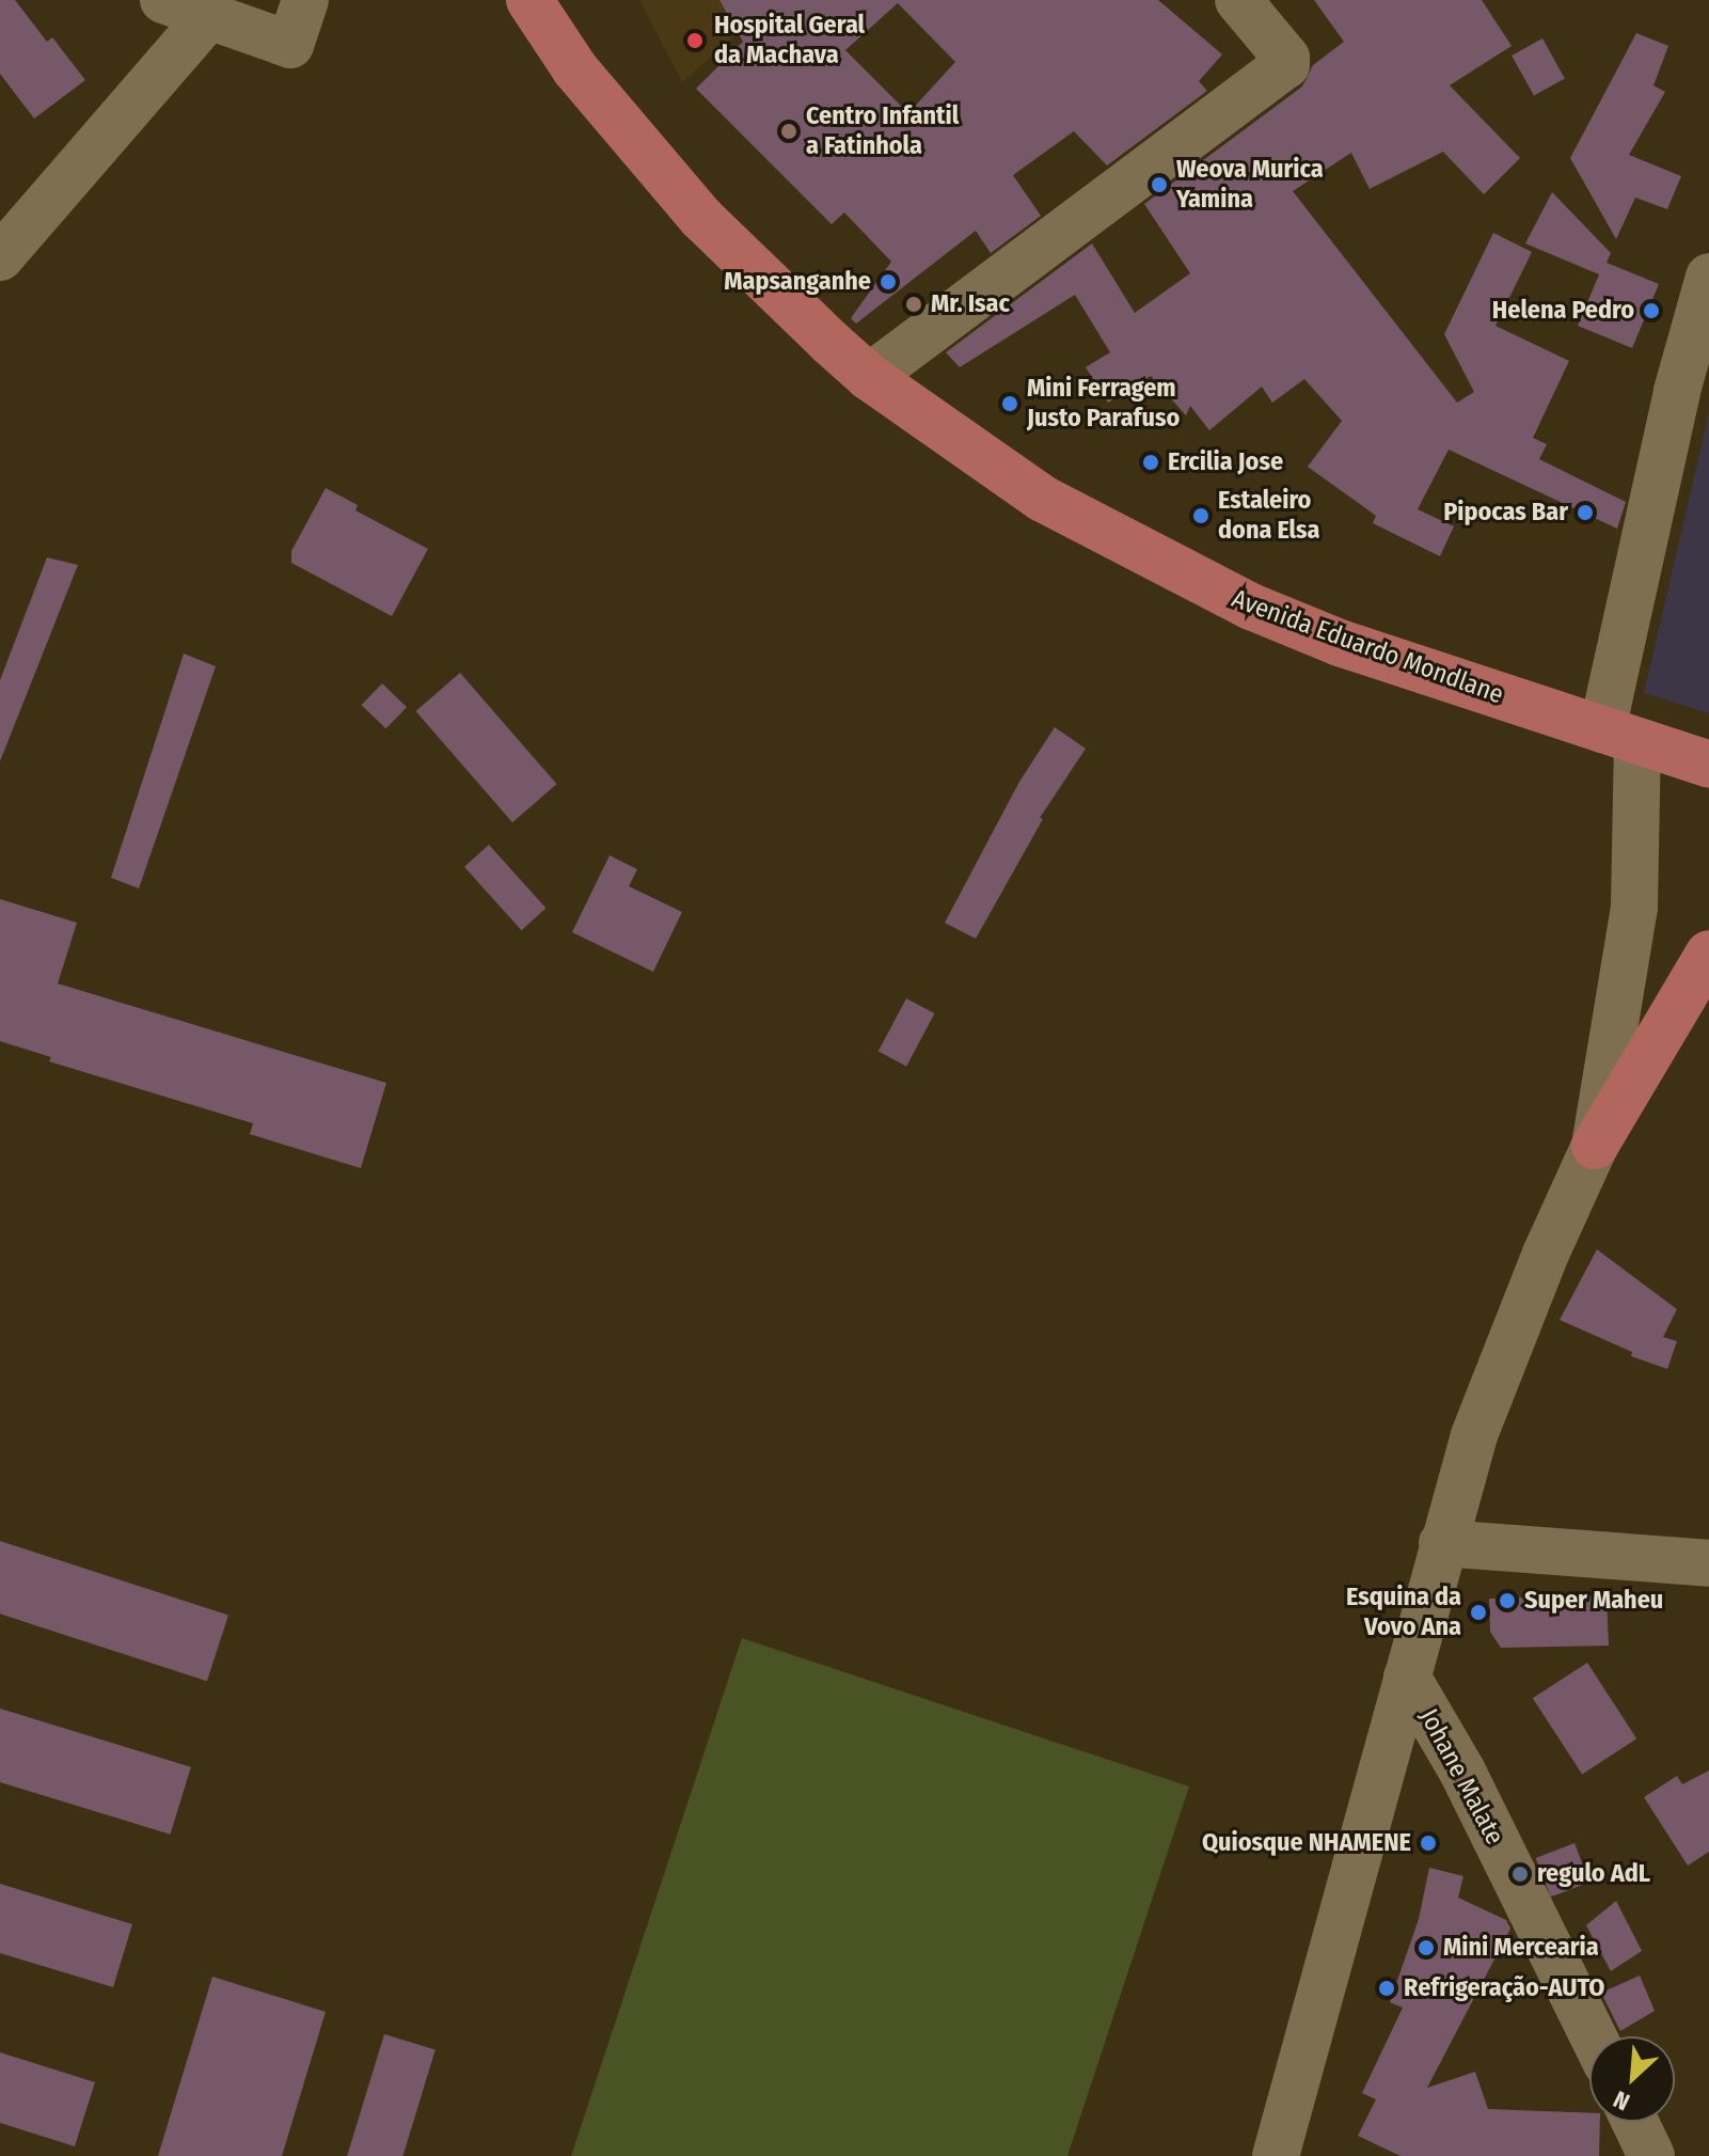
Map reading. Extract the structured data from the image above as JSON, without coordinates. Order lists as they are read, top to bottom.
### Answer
{
  "streets": {
    "main road": ["Avenida Eduardo Mondlane"],
    "street": ["Johane Malate"]
  },
  "places": [
    "Hospital Geral da Machava",
    "Centro Infantil a Fatinhola",
    "Weova Murica Yamina",
    "Mapsanganhe",
    "Mr. Isac",
    "Helena Pedro",
    "Mini Ferragem Justo Parafuso",
    "Ercilia Jose",
    "Pipocas Bar",
    "Estaleiro dona Elsa",
    "Super Maheu",
    "Esquina da Vovo Ana",
    "Quiosque NHAMENE",
    "regulo AdL",
    "Mini Mercearia",
    "Refrigeração-AUTO"
  ],
  "north": "bottom left"
}
